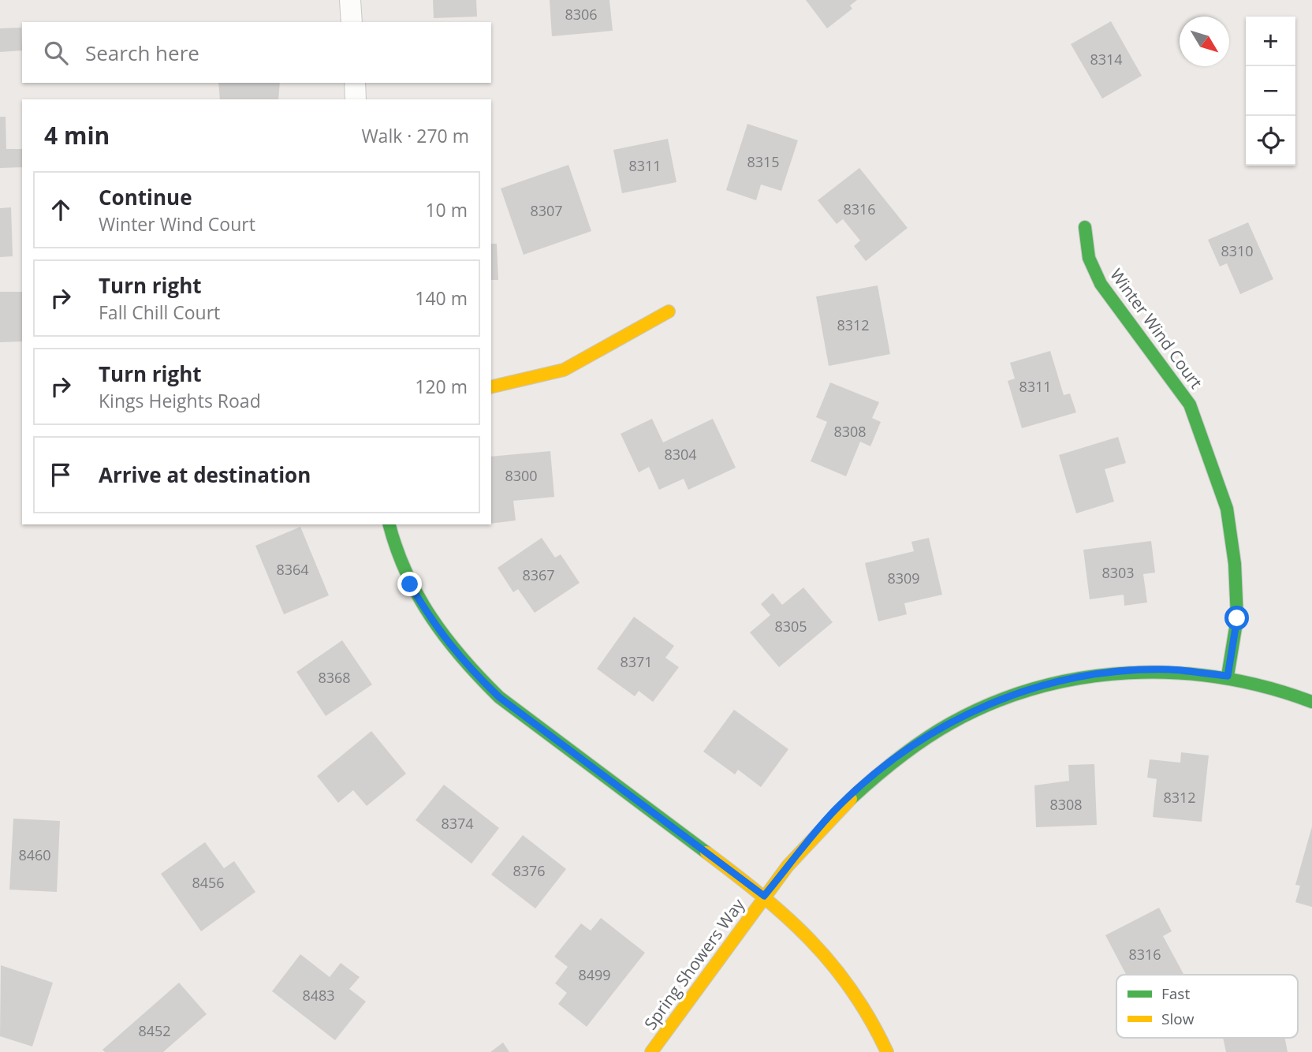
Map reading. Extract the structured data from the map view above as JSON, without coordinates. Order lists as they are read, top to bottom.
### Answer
{
  "streets": {
    "street": ["Winter Wind Court", "Spring Showers Way"]
  },
  "crossings": [
    ["Winter Wind Court", "Spring Showers Way"]
  ],
  "house_numbers": [
    "8306",
    "8314",
    "8315",
    "8311",
    "8316",
    "8307",
    "8310",
    "8312",
    "8311",
    "8308",
    "8304",
    "8300",
    "8364",
    "8303",
    "8367",
    "8309",
    "8305",
    "8371",
    "8368",
    "8312",
    "8308",
    "8374",
    "8460",
    "8376",
    "8456",
    "8316",
    "8499",
    "8483",
    "8452"
  ],
  "legend": ["Fast", "Slow"],
  "north": "bottom right",
  "page": {
    "map_buttons": ["+", "−"],
    "search": "Search here",
    "heading": ["4 min", "Walk · 270 m"],
    "list": [
      ["Continue", "Winter Wind Court", "10 m"],
      ["Turn right", "Fall Chill Court", "140 m"],
      ["Turn right", "Kings Heights Road", "120 m"],
      "Arrive at destination"
    ]
  }
}
